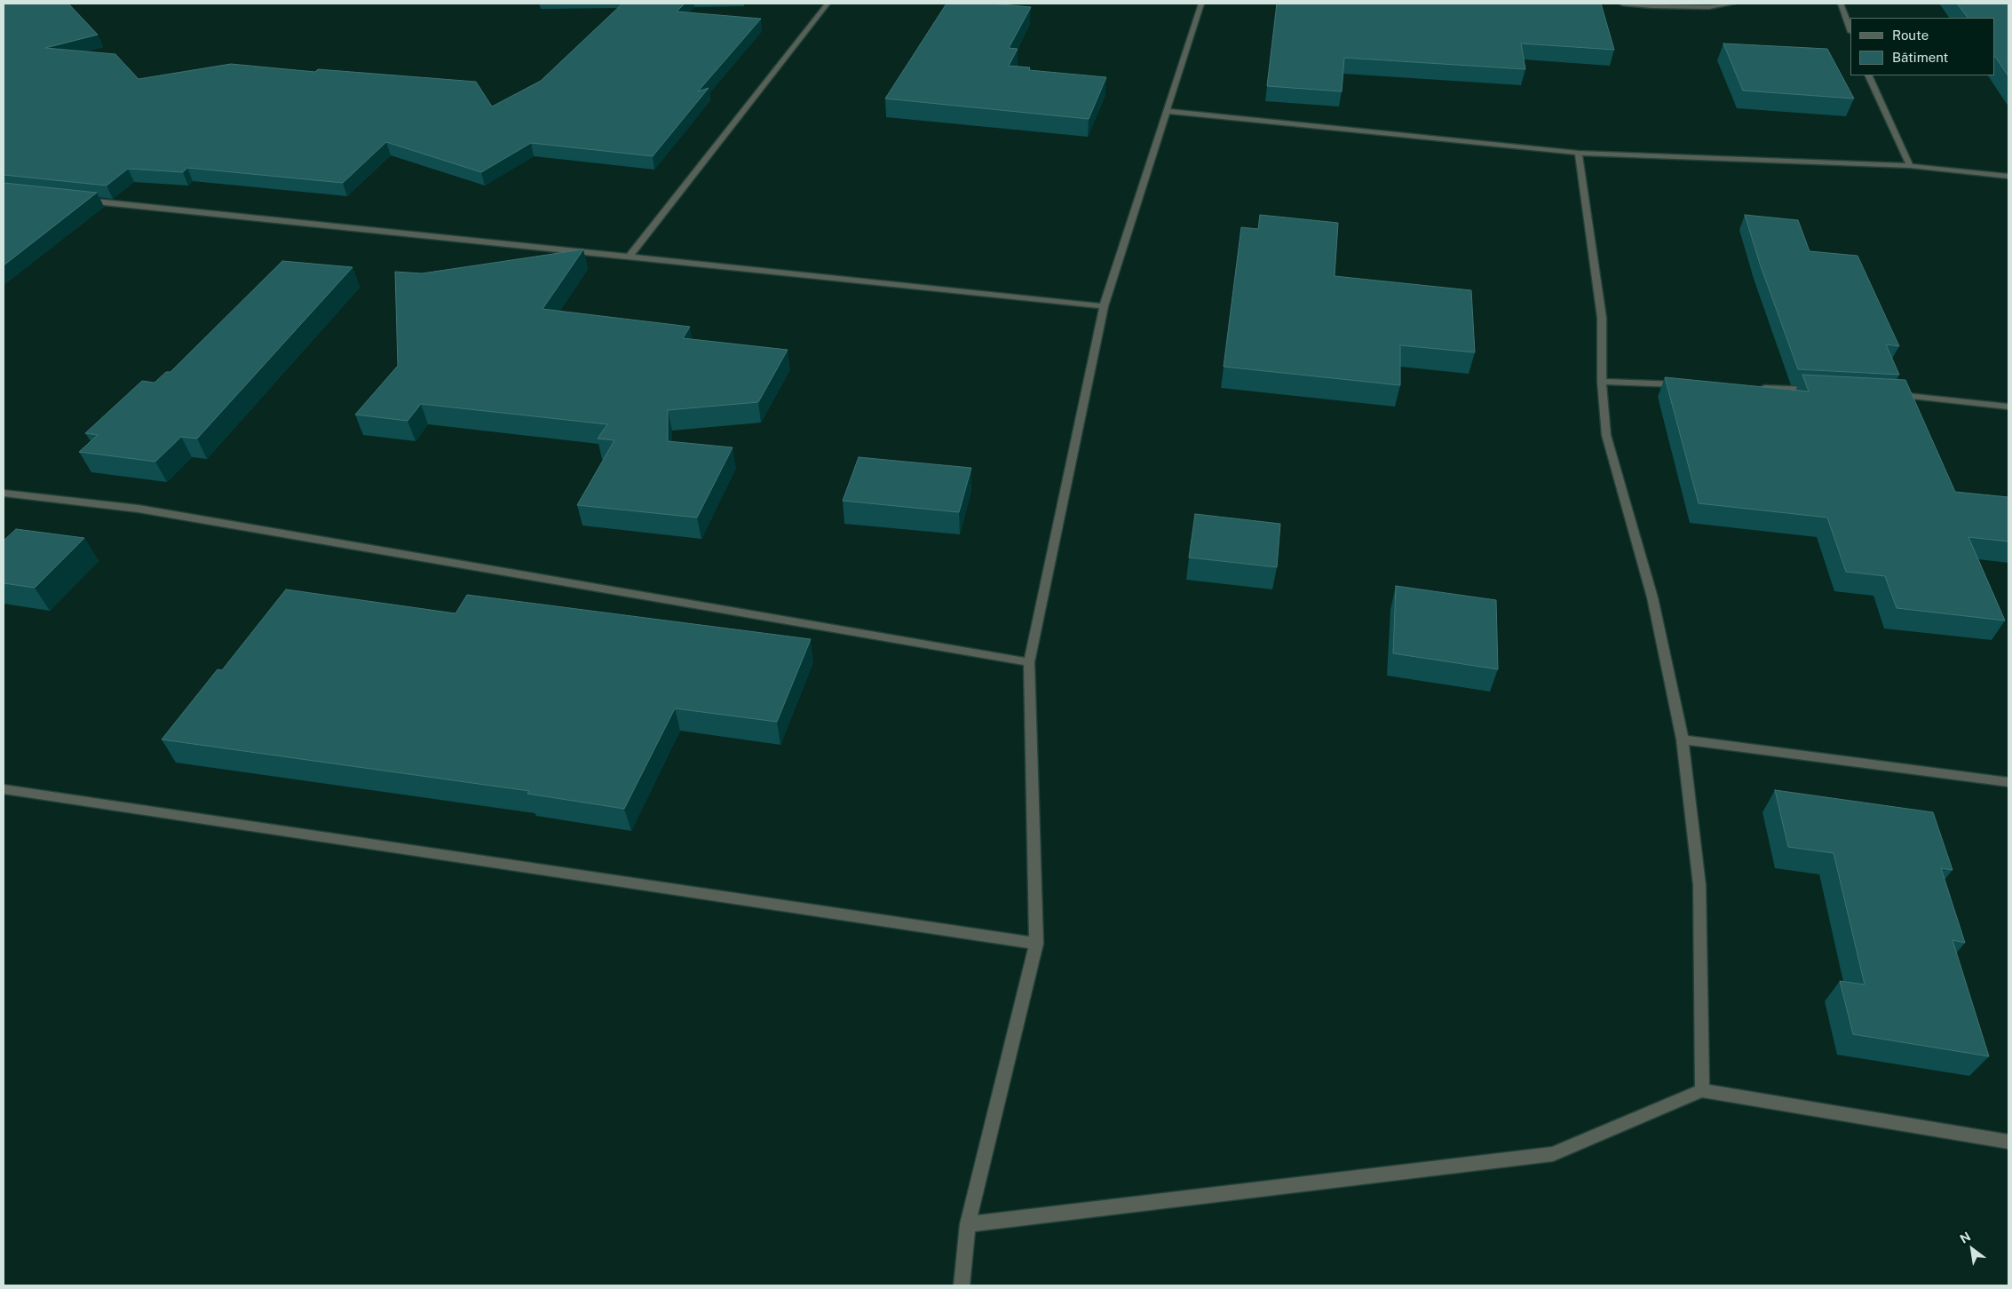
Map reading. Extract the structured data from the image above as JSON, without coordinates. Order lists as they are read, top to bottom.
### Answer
{
  "legend": ["Route", "Bâtiment"],
  "north": "top left"
}
